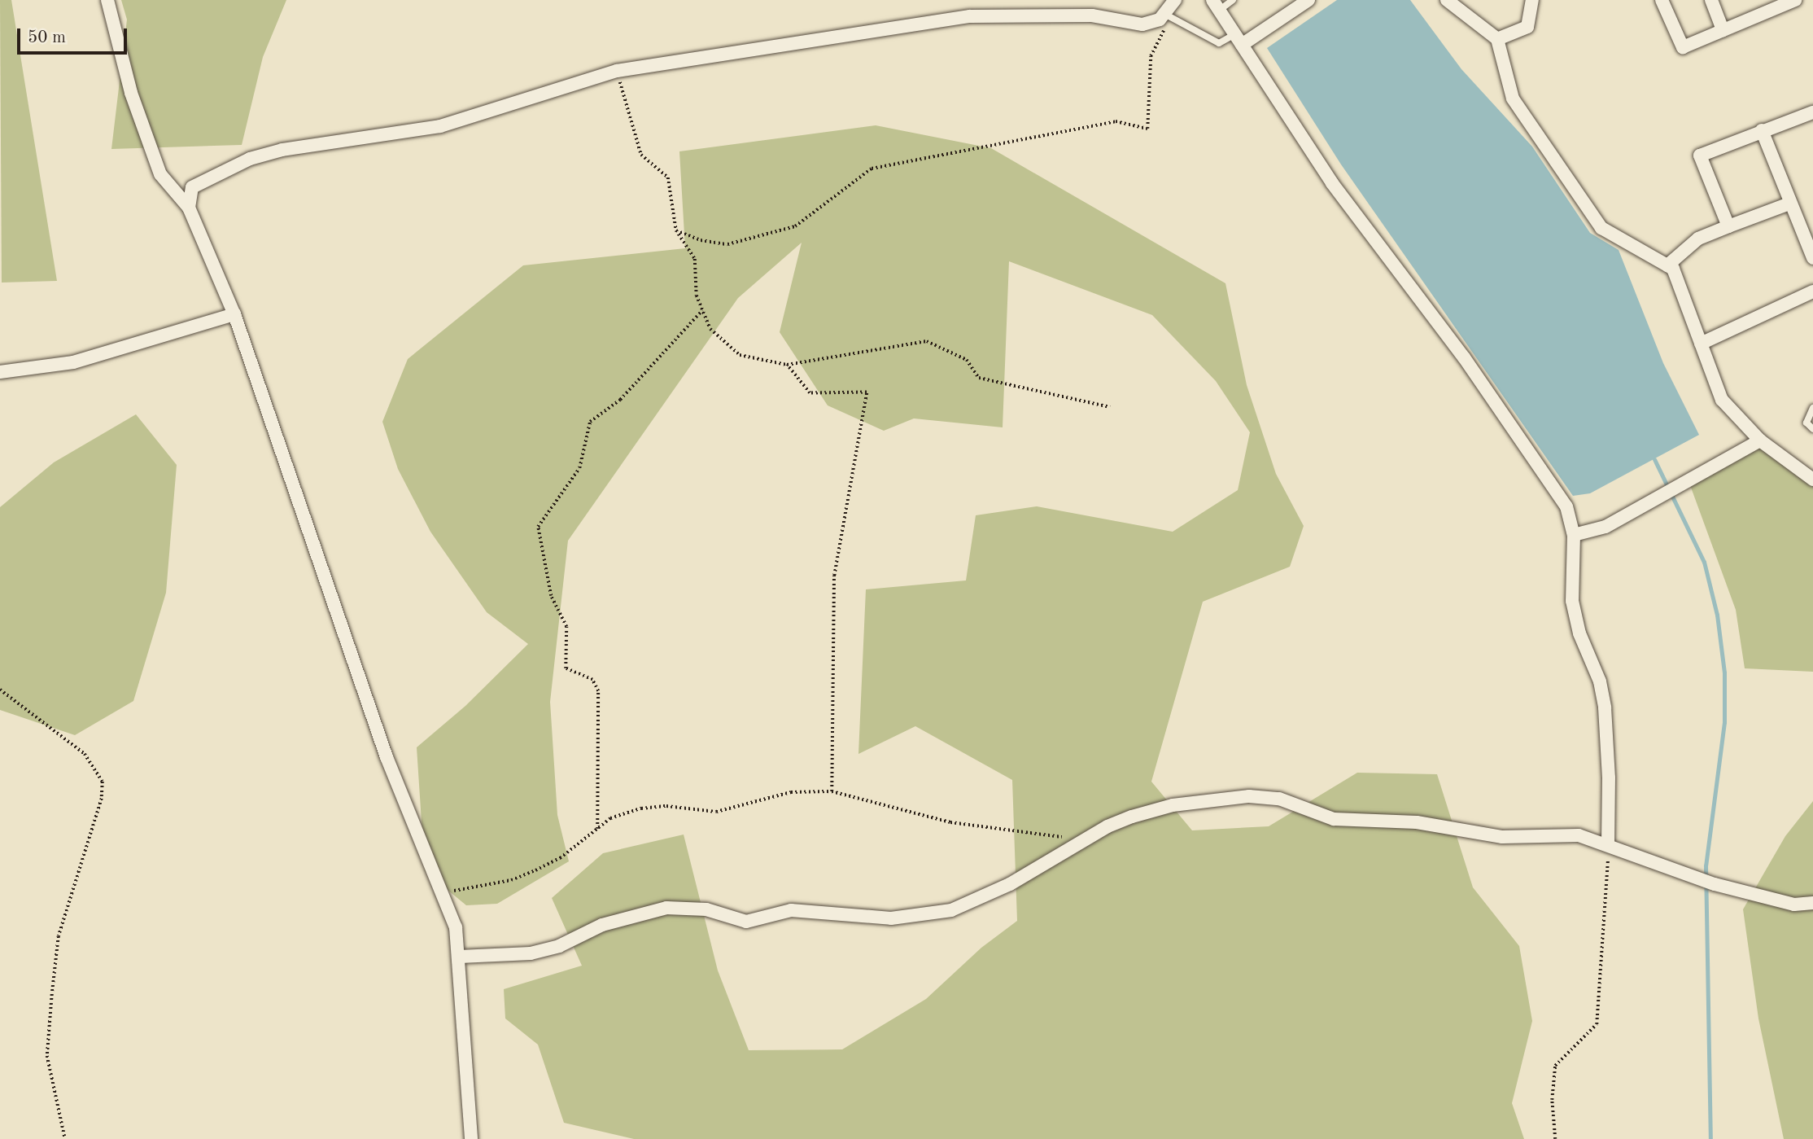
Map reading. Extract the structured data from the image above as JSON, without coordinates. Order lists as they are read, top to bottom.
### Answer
{
  "scale_bar": "50 m"
}
